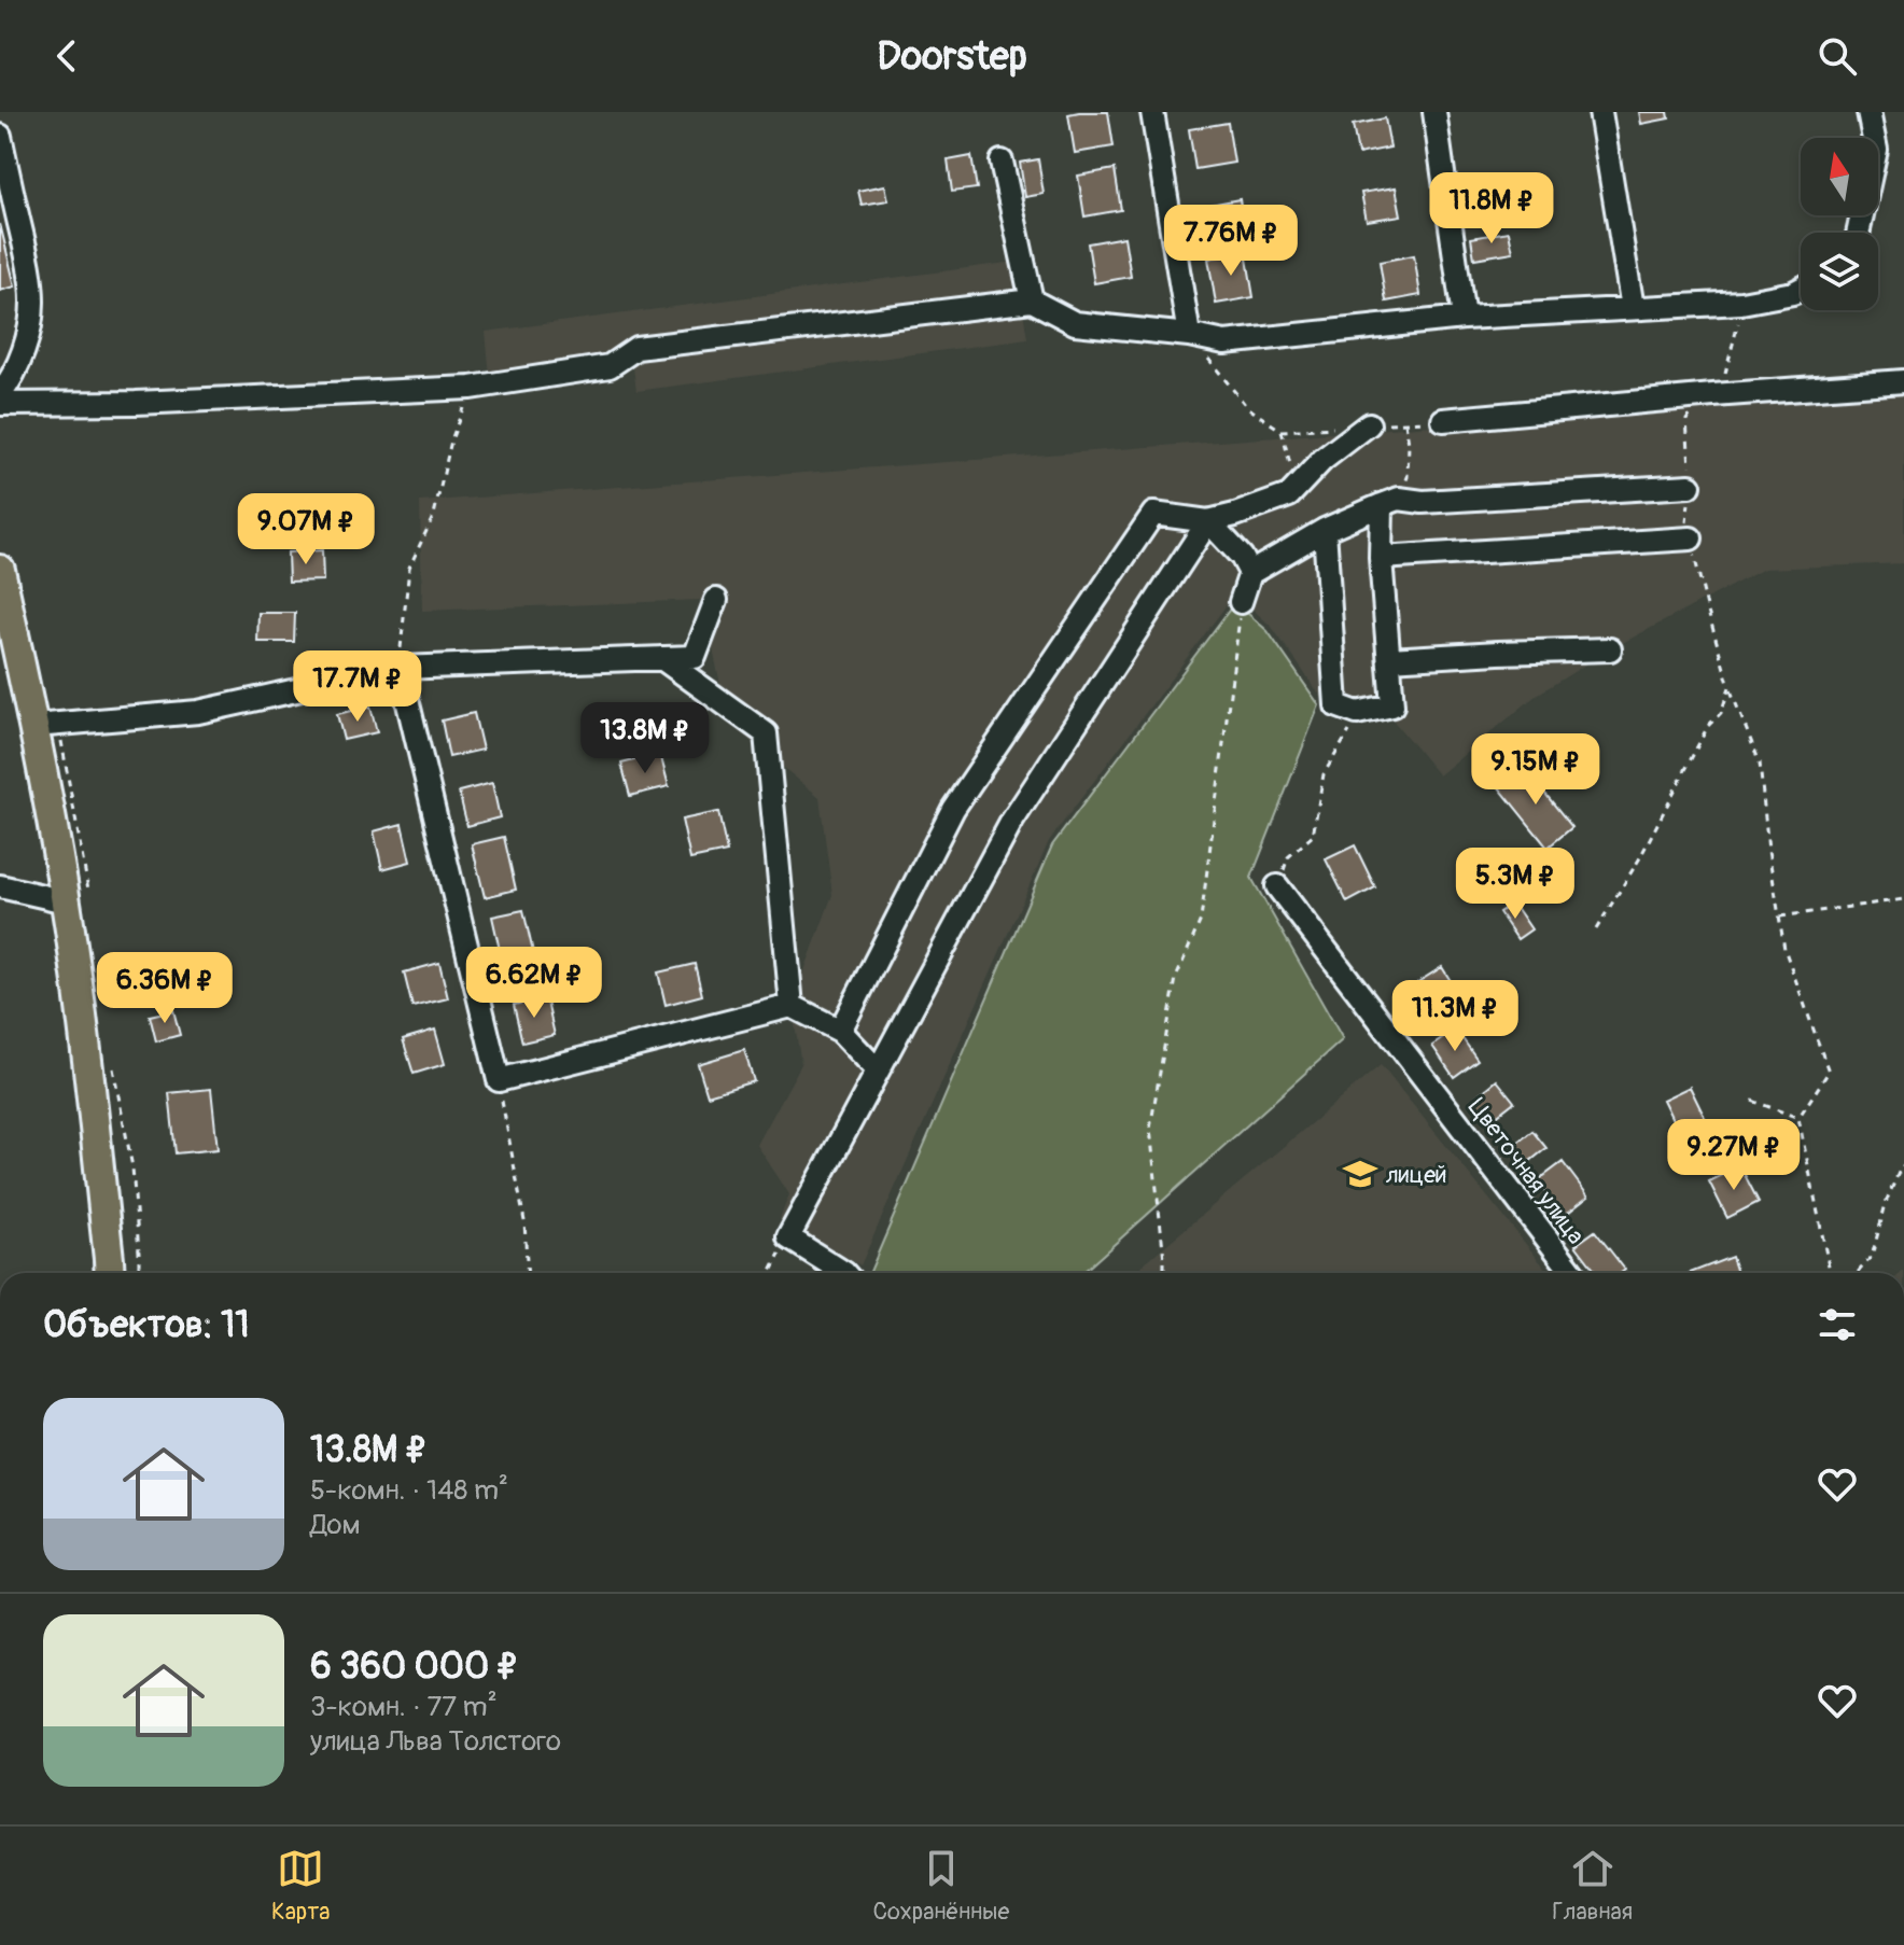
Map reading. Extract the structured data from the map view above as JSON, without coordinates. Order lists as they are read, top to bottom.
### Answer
{
  "streets": {
    "street": ["Цветочная улица"]
  },
  "places": {
    "school or university": ["лицей"]
  },
  "north": "top",
  "page": {
    "header": "Doorstep",
    "price": [
      "11.8M ₽",
      "7.76M ₽",
      "9.07M ₽",
      "17.7M ₽",
      "13.8M ₽",
      "9.15M ₽",
      "5.3M ₽",
      "6.62M ₽",
      "6.36M ₽",
      "11.3M ₽",
      "9.27M ₽"
    ],
    "heading": "Объектов: 11",
    "list": [
      {
        "name": "13.8M ₽",
        "note": "5-комн. · 148 m² · Дом"
      },
      {
        "name": "6 360 000 ₽",
        "note": "3-комн. · 77 m² · улица Льва Толстого"
      }
    ],
    "tabs": ["Карта", "Сохранённые", "Главная"]
  }
}
